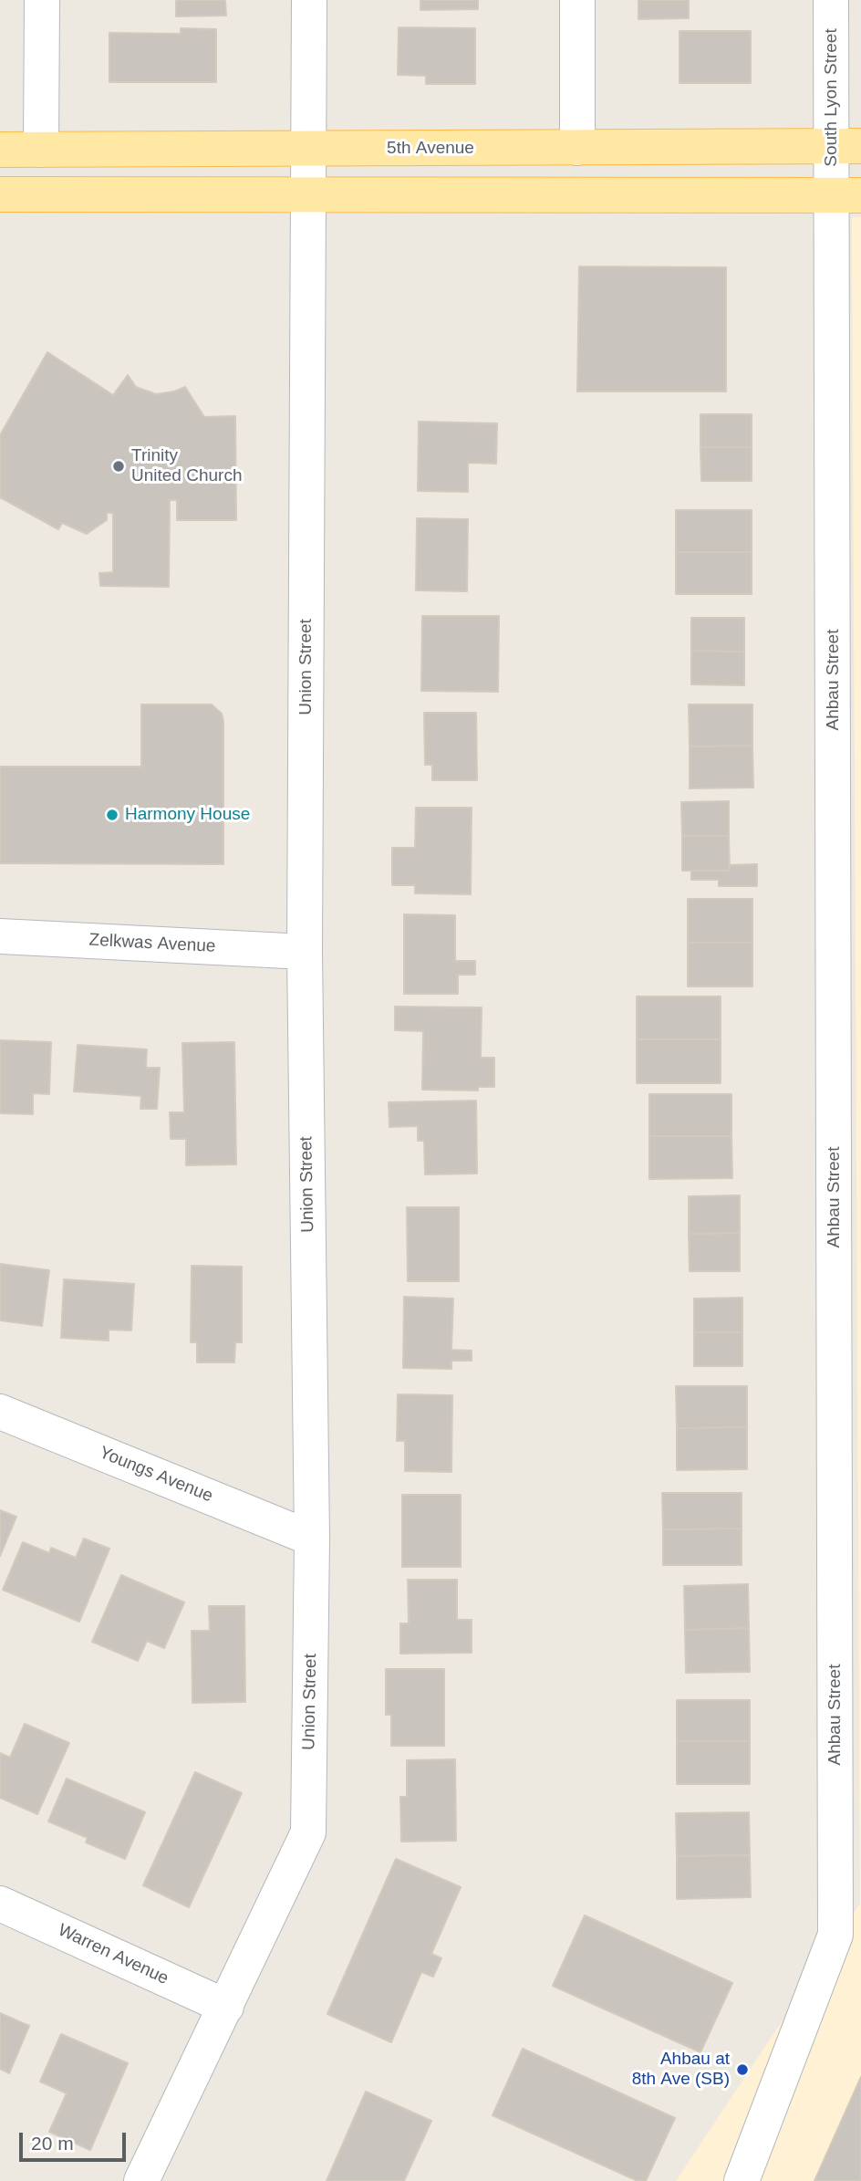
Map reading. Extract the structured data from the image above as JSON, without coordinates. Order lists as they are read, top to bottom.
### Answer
{
  "streets": {
    "main road": ["5th Avenue"],
    "street": [
      "South Lyon Street",
      "Union Street",
      "Ahbau Street",
      "Zelkwas Avenue",
      "Youngs Avenue",
      "Warren Avenue"
    ]
  },
  "crossings": [
    ["South Lyon Street", "5th Avenue"],
    ["South Lyon Street", "Ahbau Street"],
    ["5th Avenue", "Union Street"],
    ["Union Street", "Zelkwas Avenue"],
    ["Union Street", "Youngs Avenue"],
    ["Union Street", "Warren Avenue"]
  ],
  "places": ["Trinity United Church", "Harmony House", "Ahbau at 8th Ave (SB)"],
  "scale_bar": "20 m"
}
